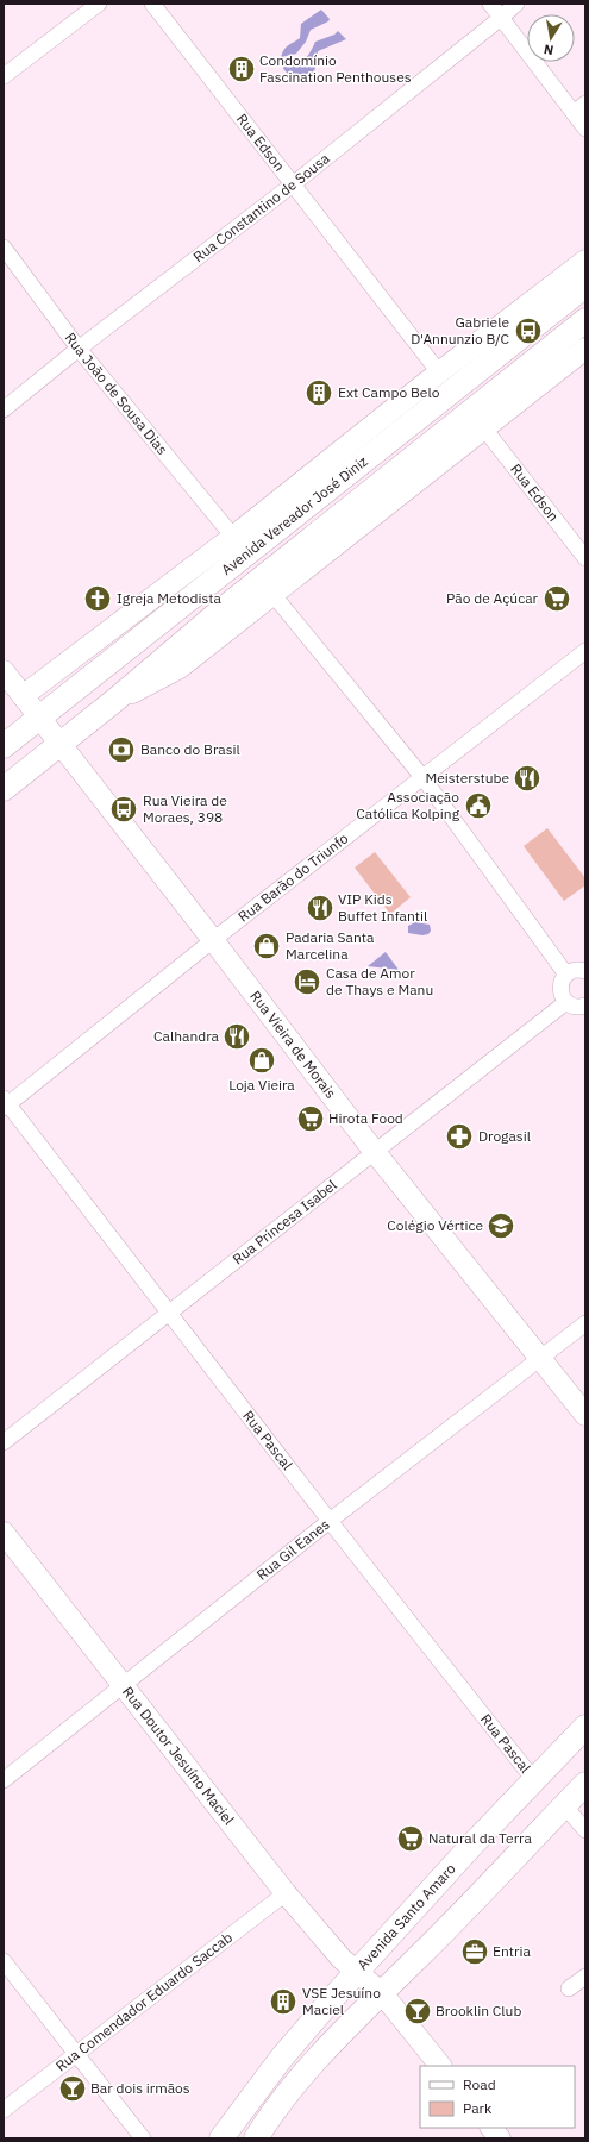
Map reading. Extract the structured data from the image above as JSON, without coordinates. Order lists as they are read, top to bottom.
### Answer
{
  "streets": {
    "main road": ["Avenida Vereador José Diniz", "Avenida Santo Amaro"],
    "street": [
      "Rua Edson",
      "Rua Constantino de Sousa",
      "Rua João de Sousa Dias",
      "Rua Barão do Triunfo",
      "Rua Vieira de Morais",
      "Rua Princesa Isabel",
      "Rua Pascal",
      "Rua Gil Eanes",
      "Rua Doutor Jesuíno Maciel",
      "Rua Comendador Eduardo Saccab"
    ]
  },
  "crossings": [
    ["Rua Edson", "Rua Constantino de Sousa"],
    ["Rua Edson", "Avenida Vereador José Diniz"],
    ["Rua Constantino de Sousa", "Rua João de Sousa Dias"],
    ["Rua João de Sousa Dias", "Avenida Vereador José Diniz"],
    ["Avenida Vereador José Diniz", "Rua Vieira de Morais"],
    ["Rua Barão do Triunfo", "Rua Vieira de Morais"],
    ["Rua Barão do Triunfo", "Rua Pascal"],
    ["Rua Vieira de Morais", "Rua Princesa Isabel"],
    ["Rua Vieira de Morais", "Rua Gil Eanes"],
    ["Rua Princesa Isabel", "Rua Pascal"],
    ["Rua Pascal", "Rua Gil Eanes"],
    ["Rua Pascal", "Avenida Santo Amaro"],
    ["Rua Gil Eanes", "Rua Doutor Jesuíno Maciel"],
    ["Rua Doutor Jesuíno Maciel", "Avenida Santo Amaro"],
    ["Rua Doutor Jesuíno Maciel", "Rua Comendador Eduardo Saccab"]
  ],
  "places": {
    "building": ["Condomínio Fascination Penthouses", "Ext Campo Belo", "VSE Jesuíno Maciel"],
    "bus stop": ["Gabriele D'Annunzio B/C", "Rua Vieira de Moraes, 398"],
    "church": ["Igreja Metodista"],
    "supermarket": ["Pão de Açúcar", "Hirota Food", "Natural da Terra"],
    "bank": ["Banco do Brasil"],
    "restaurant": ["Meisterstube", "VIP Kids Buffet Infantil", "Calhandra"],
    "public building": ["Associação Católica Kolping"],
    "shop": ["Padaria Santa Marcelina", "Loja Vieira"],
    "hotel": ["Casa de Amor de Thays e Manu"],
    "pharmacy": ["Drogasil"],
    "school or university": ["Colégio Vértice"],
    "office": ["Entria"],
    "bar": ["Brooklin Club", "Bar dois irmãos"]
  },
  "legend": ["Road", "Park"],
  "north": "bottom"
}
